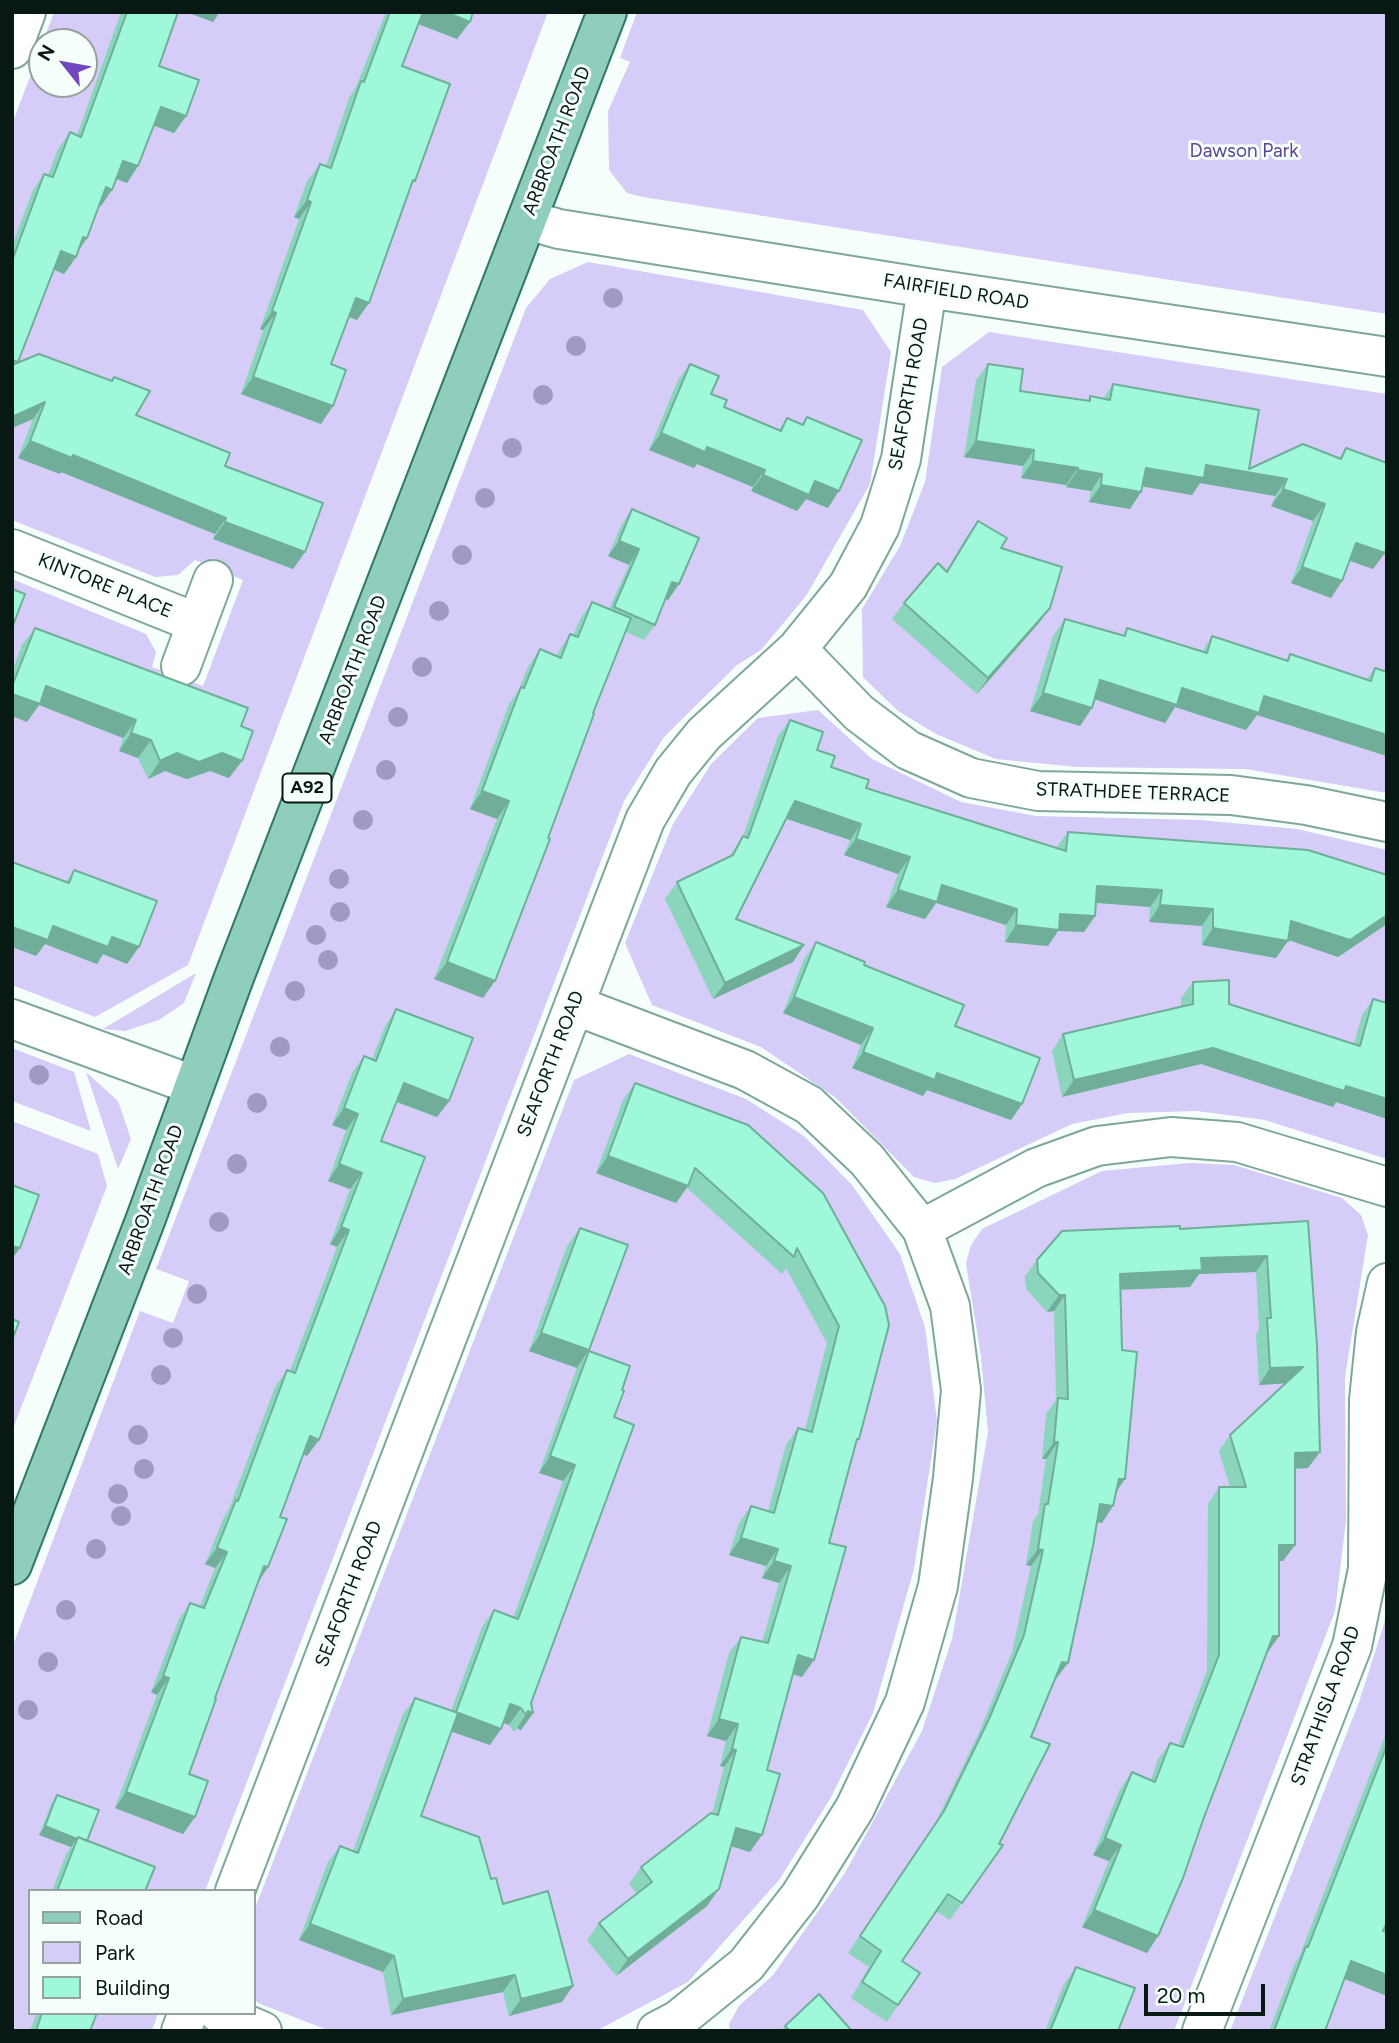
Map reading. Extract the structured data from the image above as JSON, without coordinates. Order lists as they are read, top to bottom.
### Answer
{
  "streets": {
    "main road": ["ARBROATH ROAD", "A92"],
    "street": [
      "FAIRFIELD ROAD",
      "SEAFORTH ROAD",
      "KINTORE PLACE",
      "STRATHDEE TERRACE",
      "STRATHISLA ROAD"
    ]
  },
  "crossings": [
    ["ARBROATH ROAD", "FAIRFIELD ROAD"],
    ["FAIRFIELD ROAD", "SEAFORTH ROAD"],
    ["SEAFORTH ROAD", "STRATHDEE TERRACE"]
  ],
  "parks": ["Dawson Park"],
  "legend": ["Road", "Park", "Building"],
  "scale_bar": "20 m",
  "north": "top left"
}
